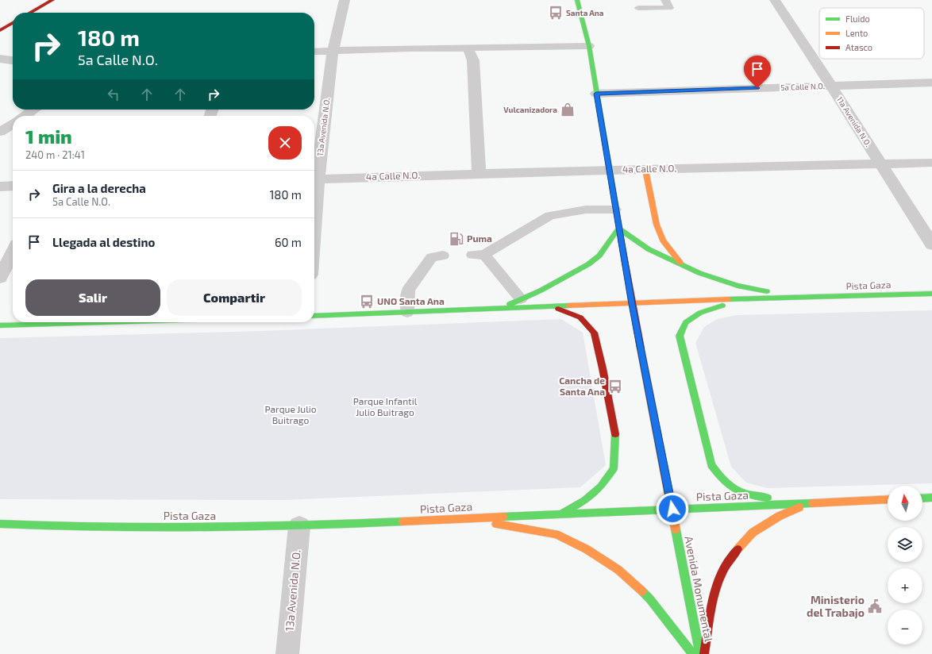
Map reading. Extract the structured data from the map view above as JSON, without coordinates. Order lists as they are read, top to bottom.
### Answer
{
  "streets": {
    "main road": ["Pista Gaza", "Avenida Monumental"],
    "street": [
      "5a Calle N.O.",
      "11a Avenida N.O.",
      "13a Avenida N.O.",
      "4a Calle N.O."
    ]
  },
  "crossings": [
    ["5a Calle N.O.", "11a Avenida N.O."],
    ["5a Calle N.O.", "Avenida Monumental"],
    ["11a Avenida N.O.", "4a Calle N.O."],
    ["13a Avenida N.O.", "Pista Gaza"],
    ["4a Calle N.O.", "Avenida Monumental"],
    ["Pista Gaza", "Avenida Monumental"]
  ],
  "parks": ["Parque Infantil Julio Buitrago", "Parque Julio Buitrago"],
  "places": {
    "bus stop": ["Santa Ana", "UNO Santa Ana", "Cancha de Santa Ana"],
    "shop": ["Vulcanizadora"],
    "fuel station": ["Puma"],
    "public building": ["Ministerio del Trabajo"]
  },
  "legend": ["Fluido", "Lento", "Atasco"],
  "north": "top",
  "page": {
    "turn": ["180 m", "5a Calle N.O."],
    "heading": ["1 min", "240 m · 21:41"],
    "list": [
      {
        "name": "Gira a la derecha",
        "note": "5a Calle N.O.",
        "value": "180 m"
      },
      {
        "name": "Llegada al destino",
        "value": "60 m"
      }
    ],
    "buttons": ["Salir", "Compartir"],
    "map_buttons": ["+", "−"]
  }
}
